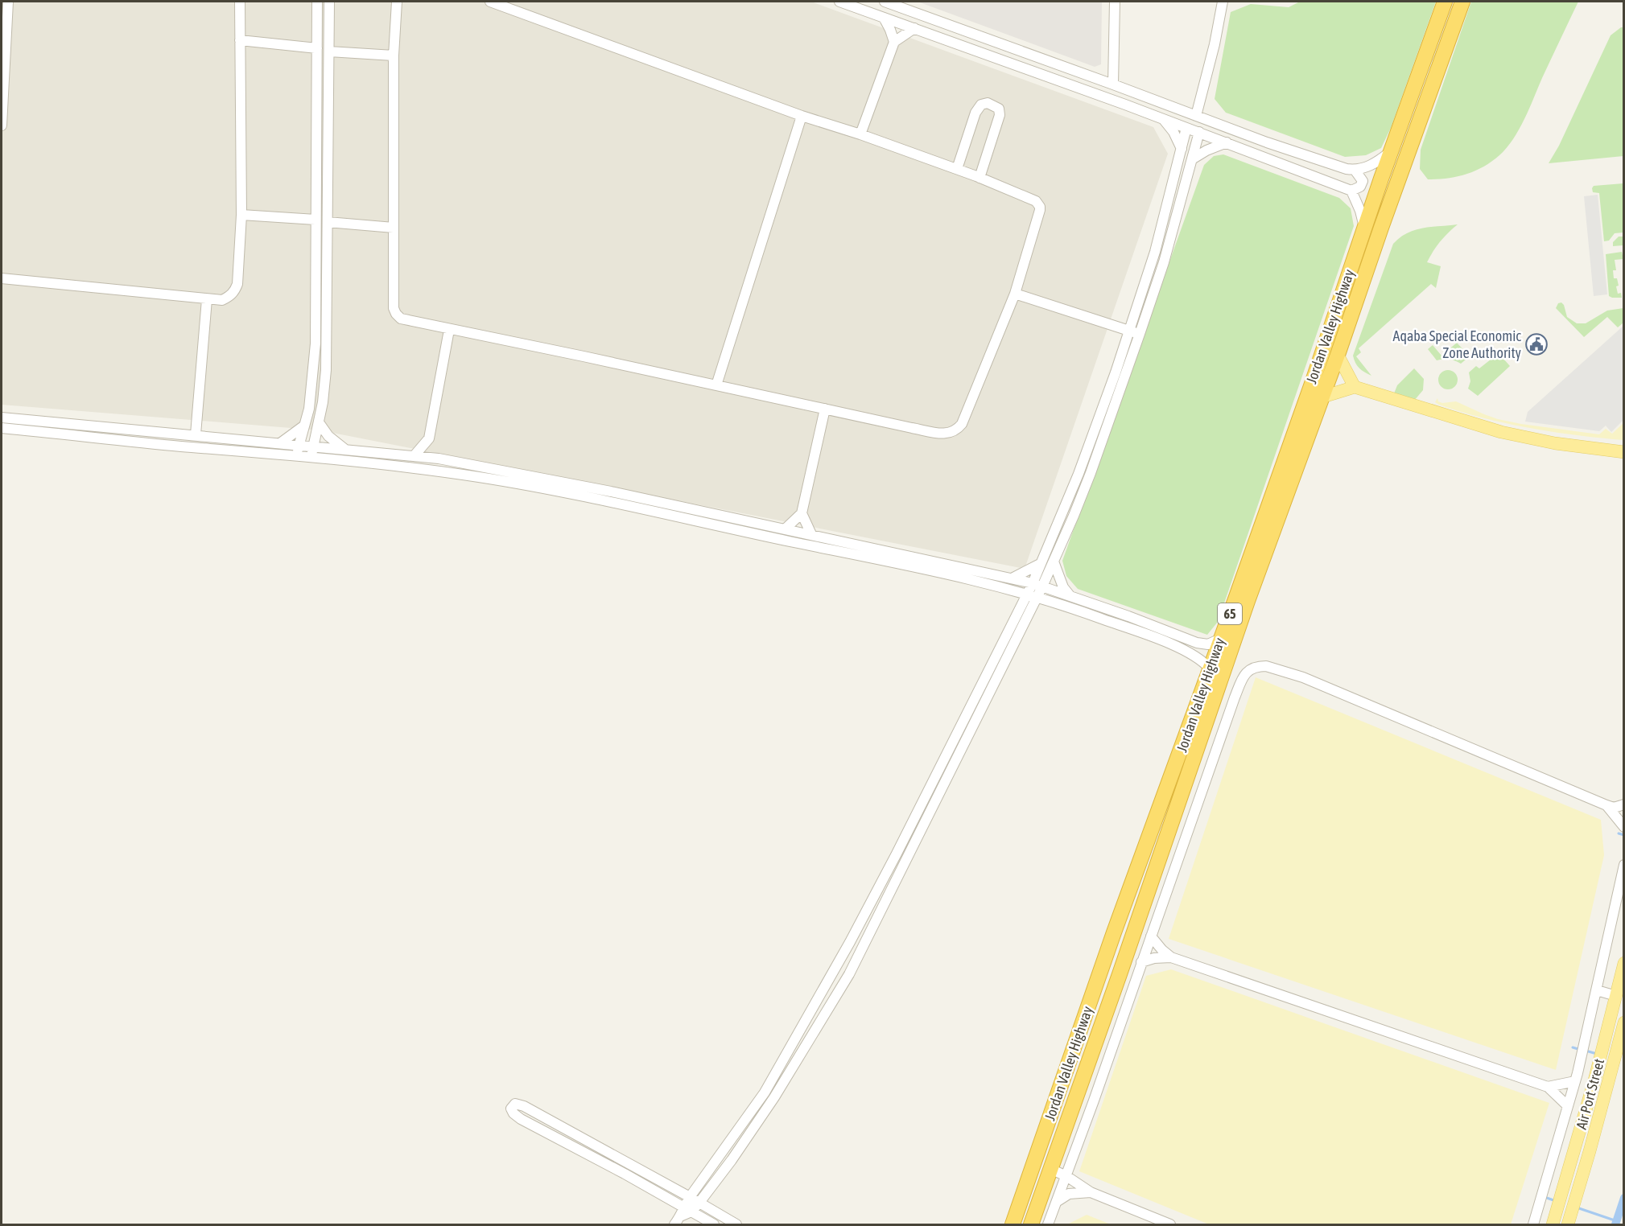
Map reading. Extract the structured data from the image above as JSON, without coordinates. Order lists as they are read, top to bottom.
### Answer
{
  "streets": {
    "highway": ["Jordan Valley Highway", "65"],
    "main road": ["Air Port Street"]
  },
  "places": {
    "public building": ["Aqaba Special Economic Zone Authority"]
  }
}
